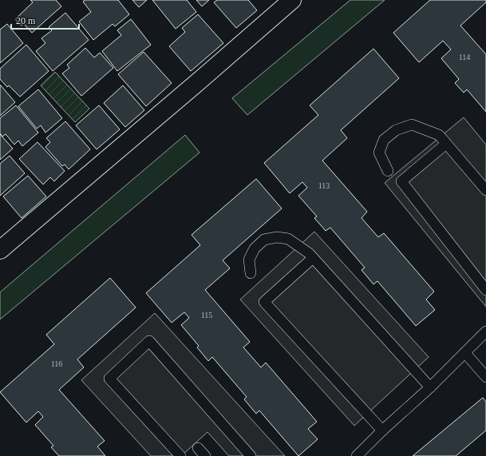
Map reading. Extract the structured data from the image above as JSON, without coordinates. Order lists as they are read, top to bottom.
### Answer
{
  "house_numbers": [
    "114",
    "113",
    "115",
    "116"
  ],
  "scale_bar": "20 m"
}
